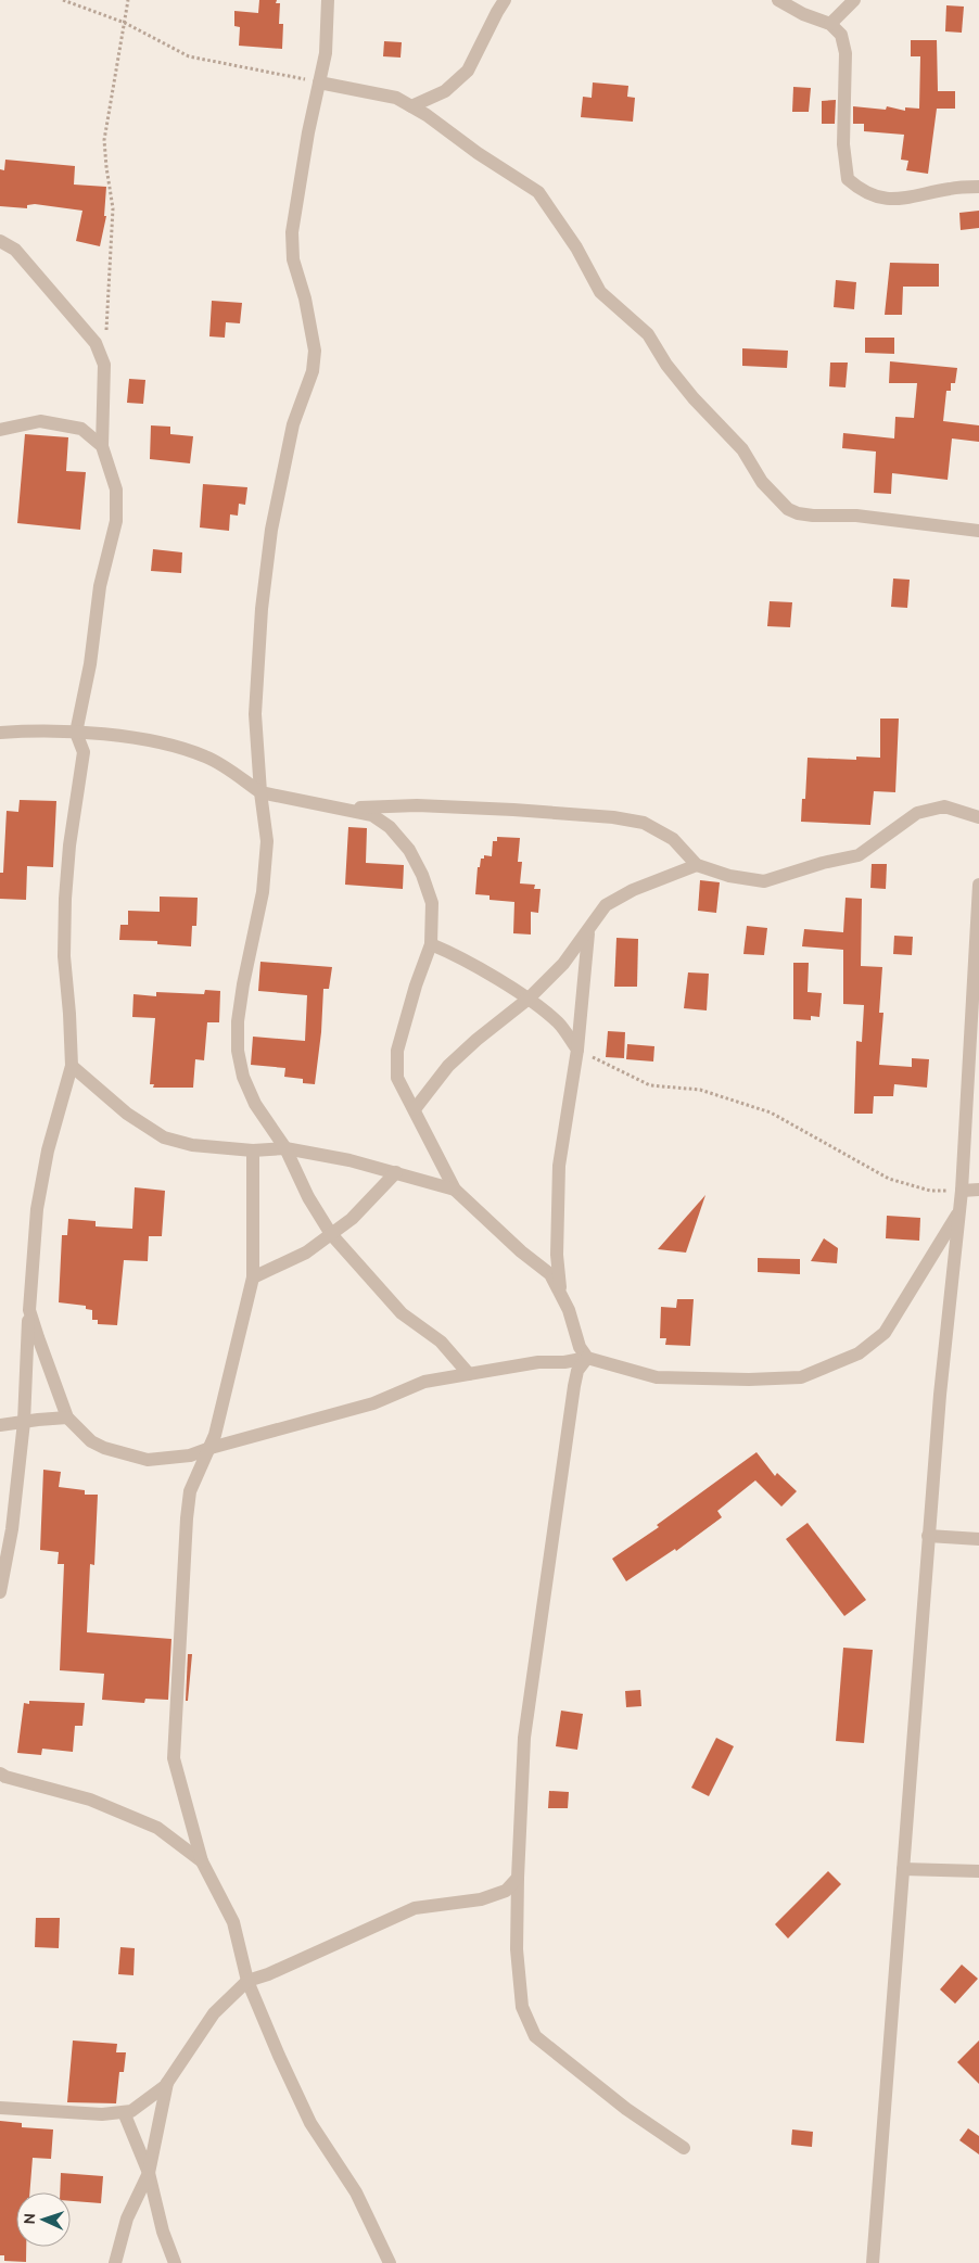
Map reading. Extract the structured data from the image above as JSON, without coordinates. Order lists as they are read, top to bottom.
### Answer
{
  "north": "left"
}
